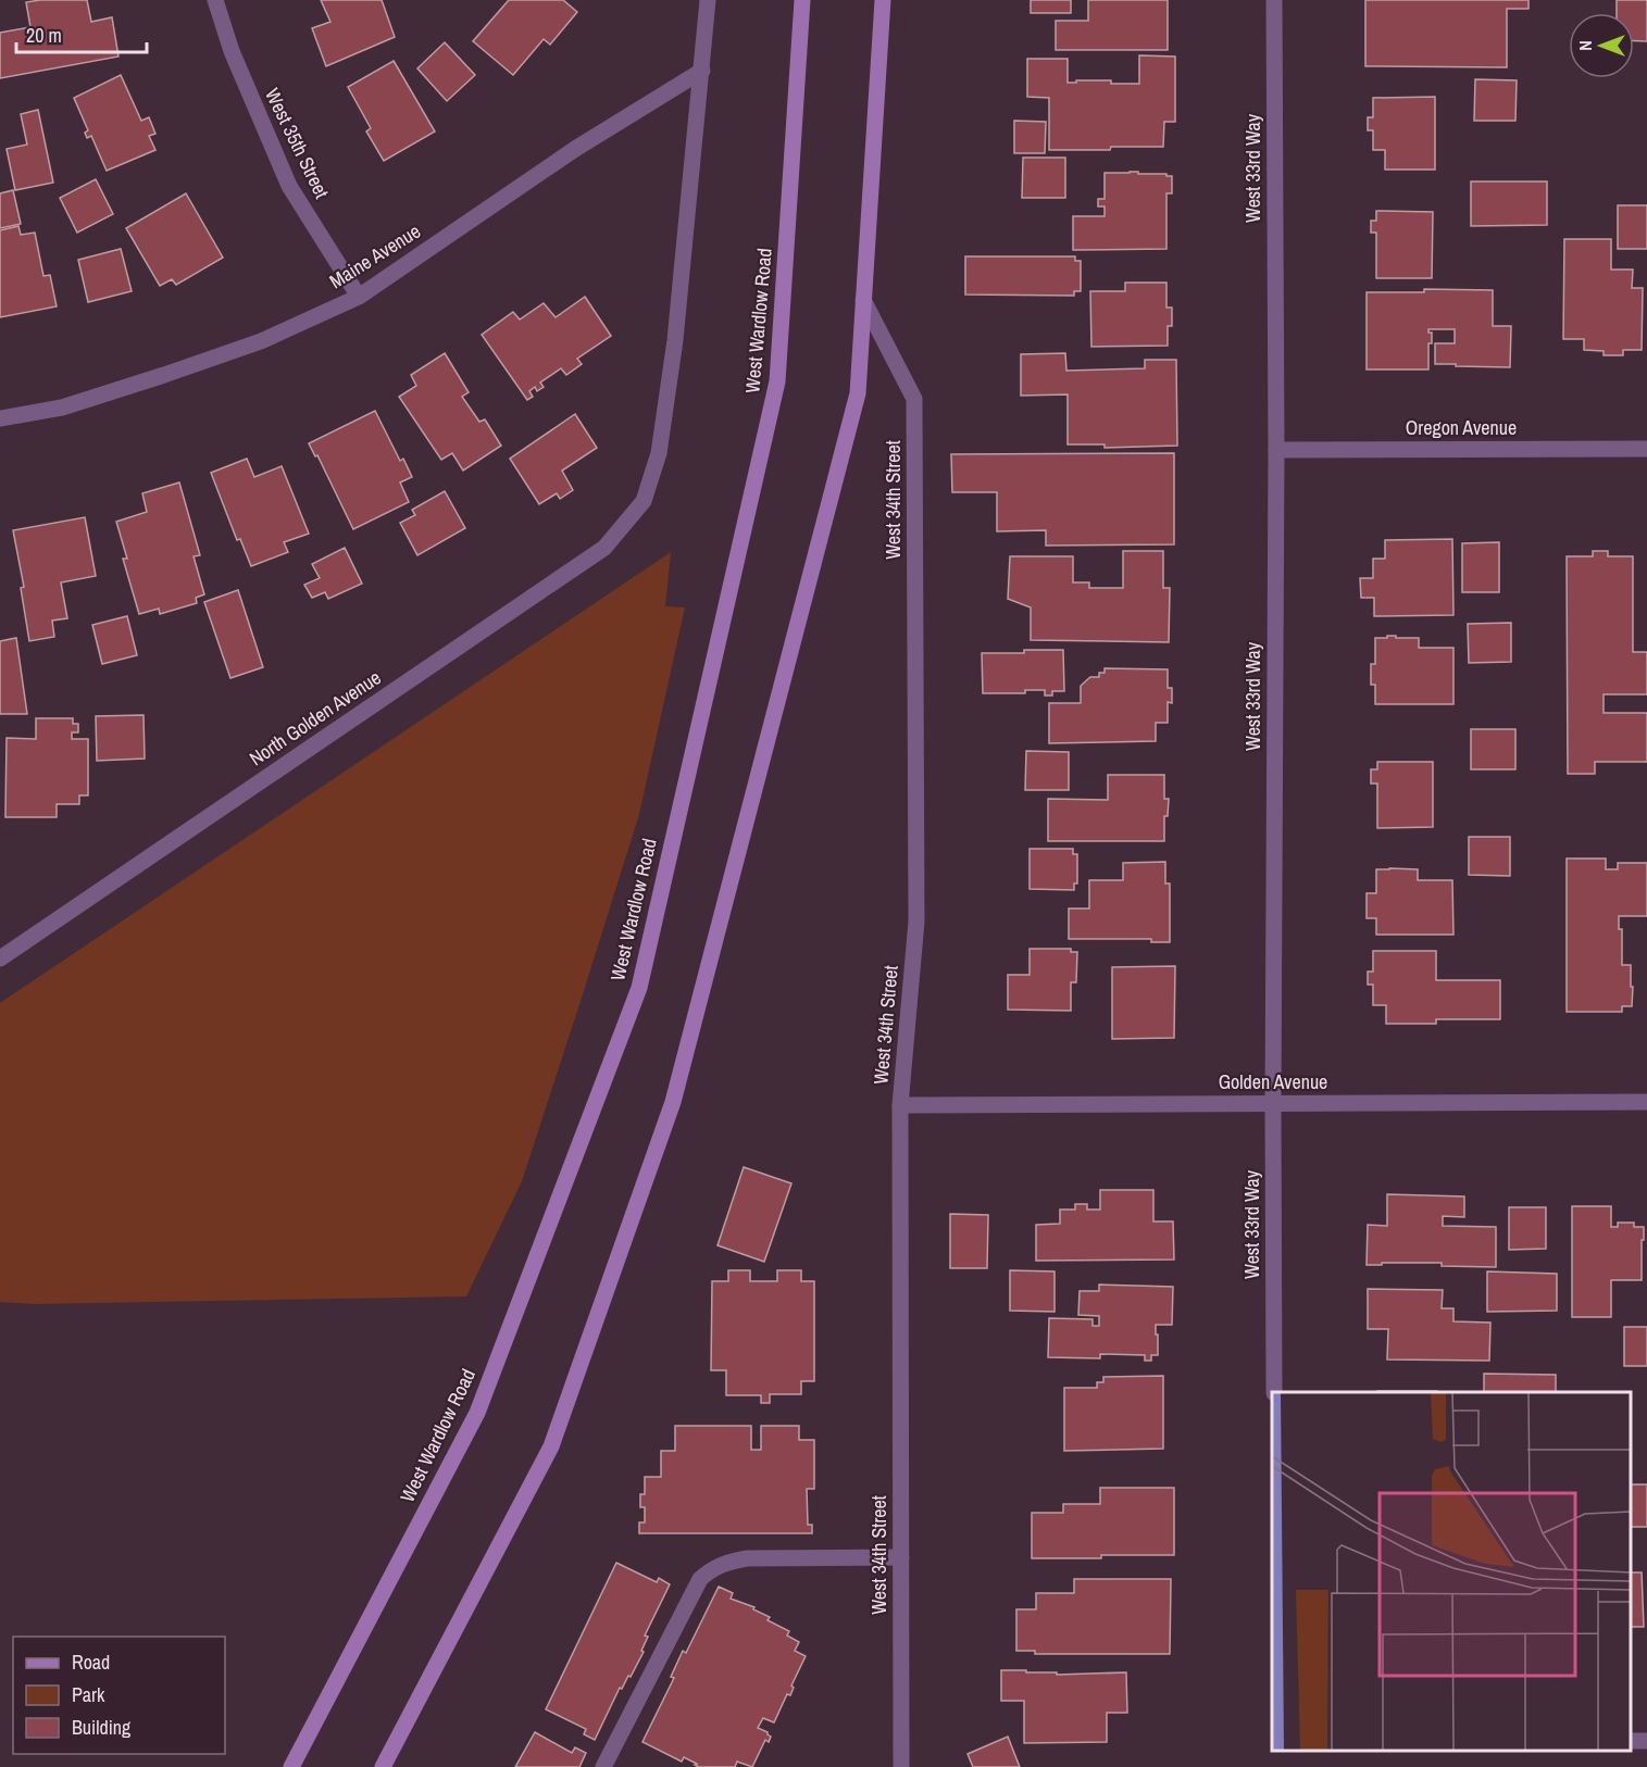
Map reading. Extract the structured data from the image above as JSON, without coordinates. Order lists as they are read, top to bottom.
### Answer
{
  "streets": {
    "main road": ["West Wardlow Road"],
    "street": [
      "West 35th Street",
      "West 33rd Way",
      "Maine Avenue",
      "Oregon Avenue",
      "West 34th Street",
      "North Golden Avenue",
      "Golden Avenue"
    ]
  },
  "crossings": [
    ["West 35th Street", "Maine Avenue"],
    ["West 33rd Way", "Oregon Avenue"],
    ["West 33rd Way", "Golden Avenue"],
    ["Maine Avenue", "North Golden Avenue"],
    ["West 34th Street", "Golden Avenue"]
  ],
  "legend": ["Road", "Park", "Building"],
  "scale_bar": "20 m",
  "north": "left"
}
